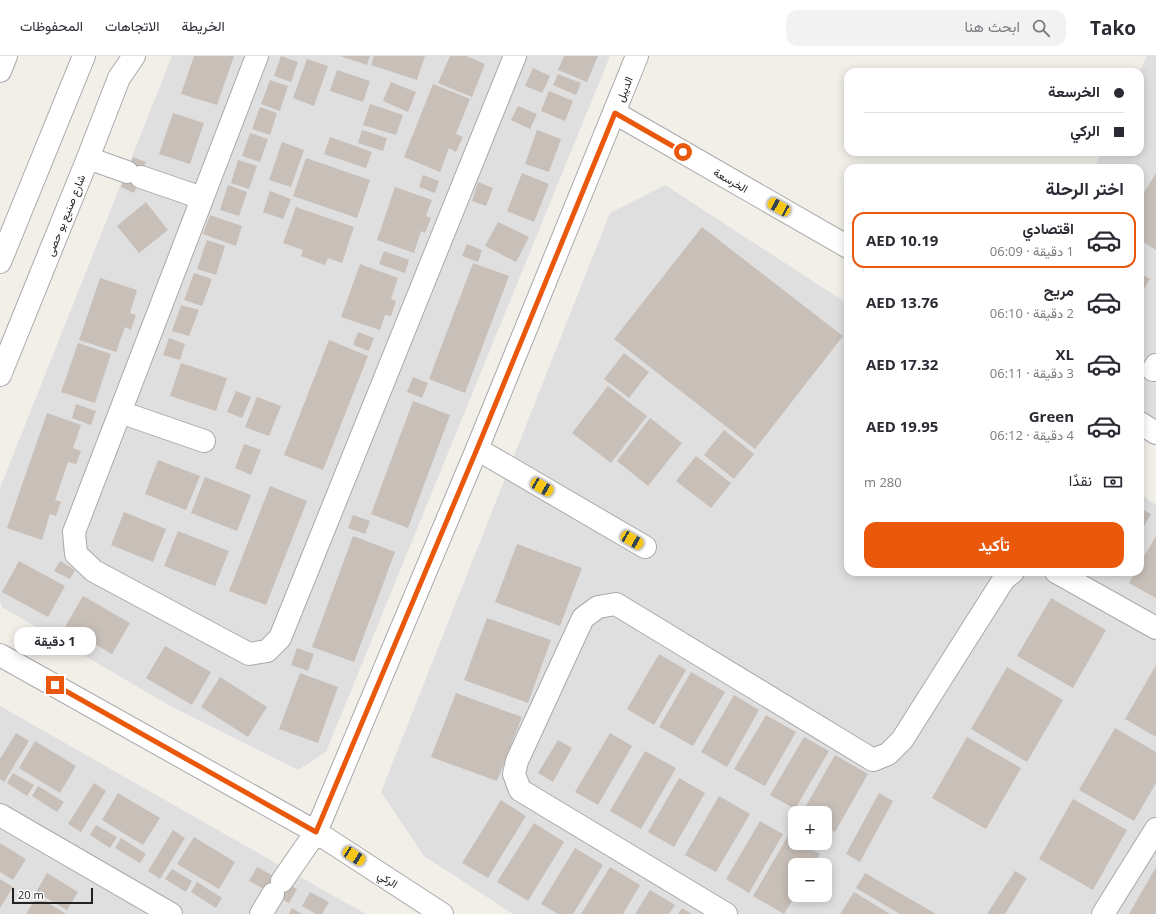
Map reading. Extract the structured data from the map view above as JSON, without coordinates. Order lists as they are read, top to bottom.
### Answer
{
  "streets": {
    "street": [
      "الديبل",
      "الخرسعة",
      "شارع صنيع بو حصى",
      "الركي"
    ]
  },
  "crossings": [
    ["الديبل", "الخرسعة"],
    ["الديبل", "الركي"]
  ],
  "scale_bar": "20 m",
  "page": {
    "header": "Tako",
    "search": "ابحث هنا",
    "nav": ["الخريطة", "الاتجاهات", "المحفوظات"],
    "banner": ["الخرسعة", "الركي"],
    "heading": "اختر الرحلة",
    "list": [
      {
        "name": "اقتصادي",
        "note": "1 دقيقة · 06:09",
        "value": "AED 10.19"
      },
      {
        "name": "مريح",
        "note": "2 دقيقة · 06:10",
        "value": "AED 13.76"
      },
      {
        "name": "XL",
        "note": "3 دقيقة · 06:11",
        "value": "AED 17.32"
      },
      {
        "name": "Green",
        "note": "4 دقيقة · 06:12",
        "value": "AED 19.95"
      }
    ],
    "pay": ["نقدًا", "280 m"],
    "buttons": "تأكيد",
    "bubble": "1 دقيقة",
    "map_buttons": ["+", "−"],
    "scale": "20 m"
  }
}
